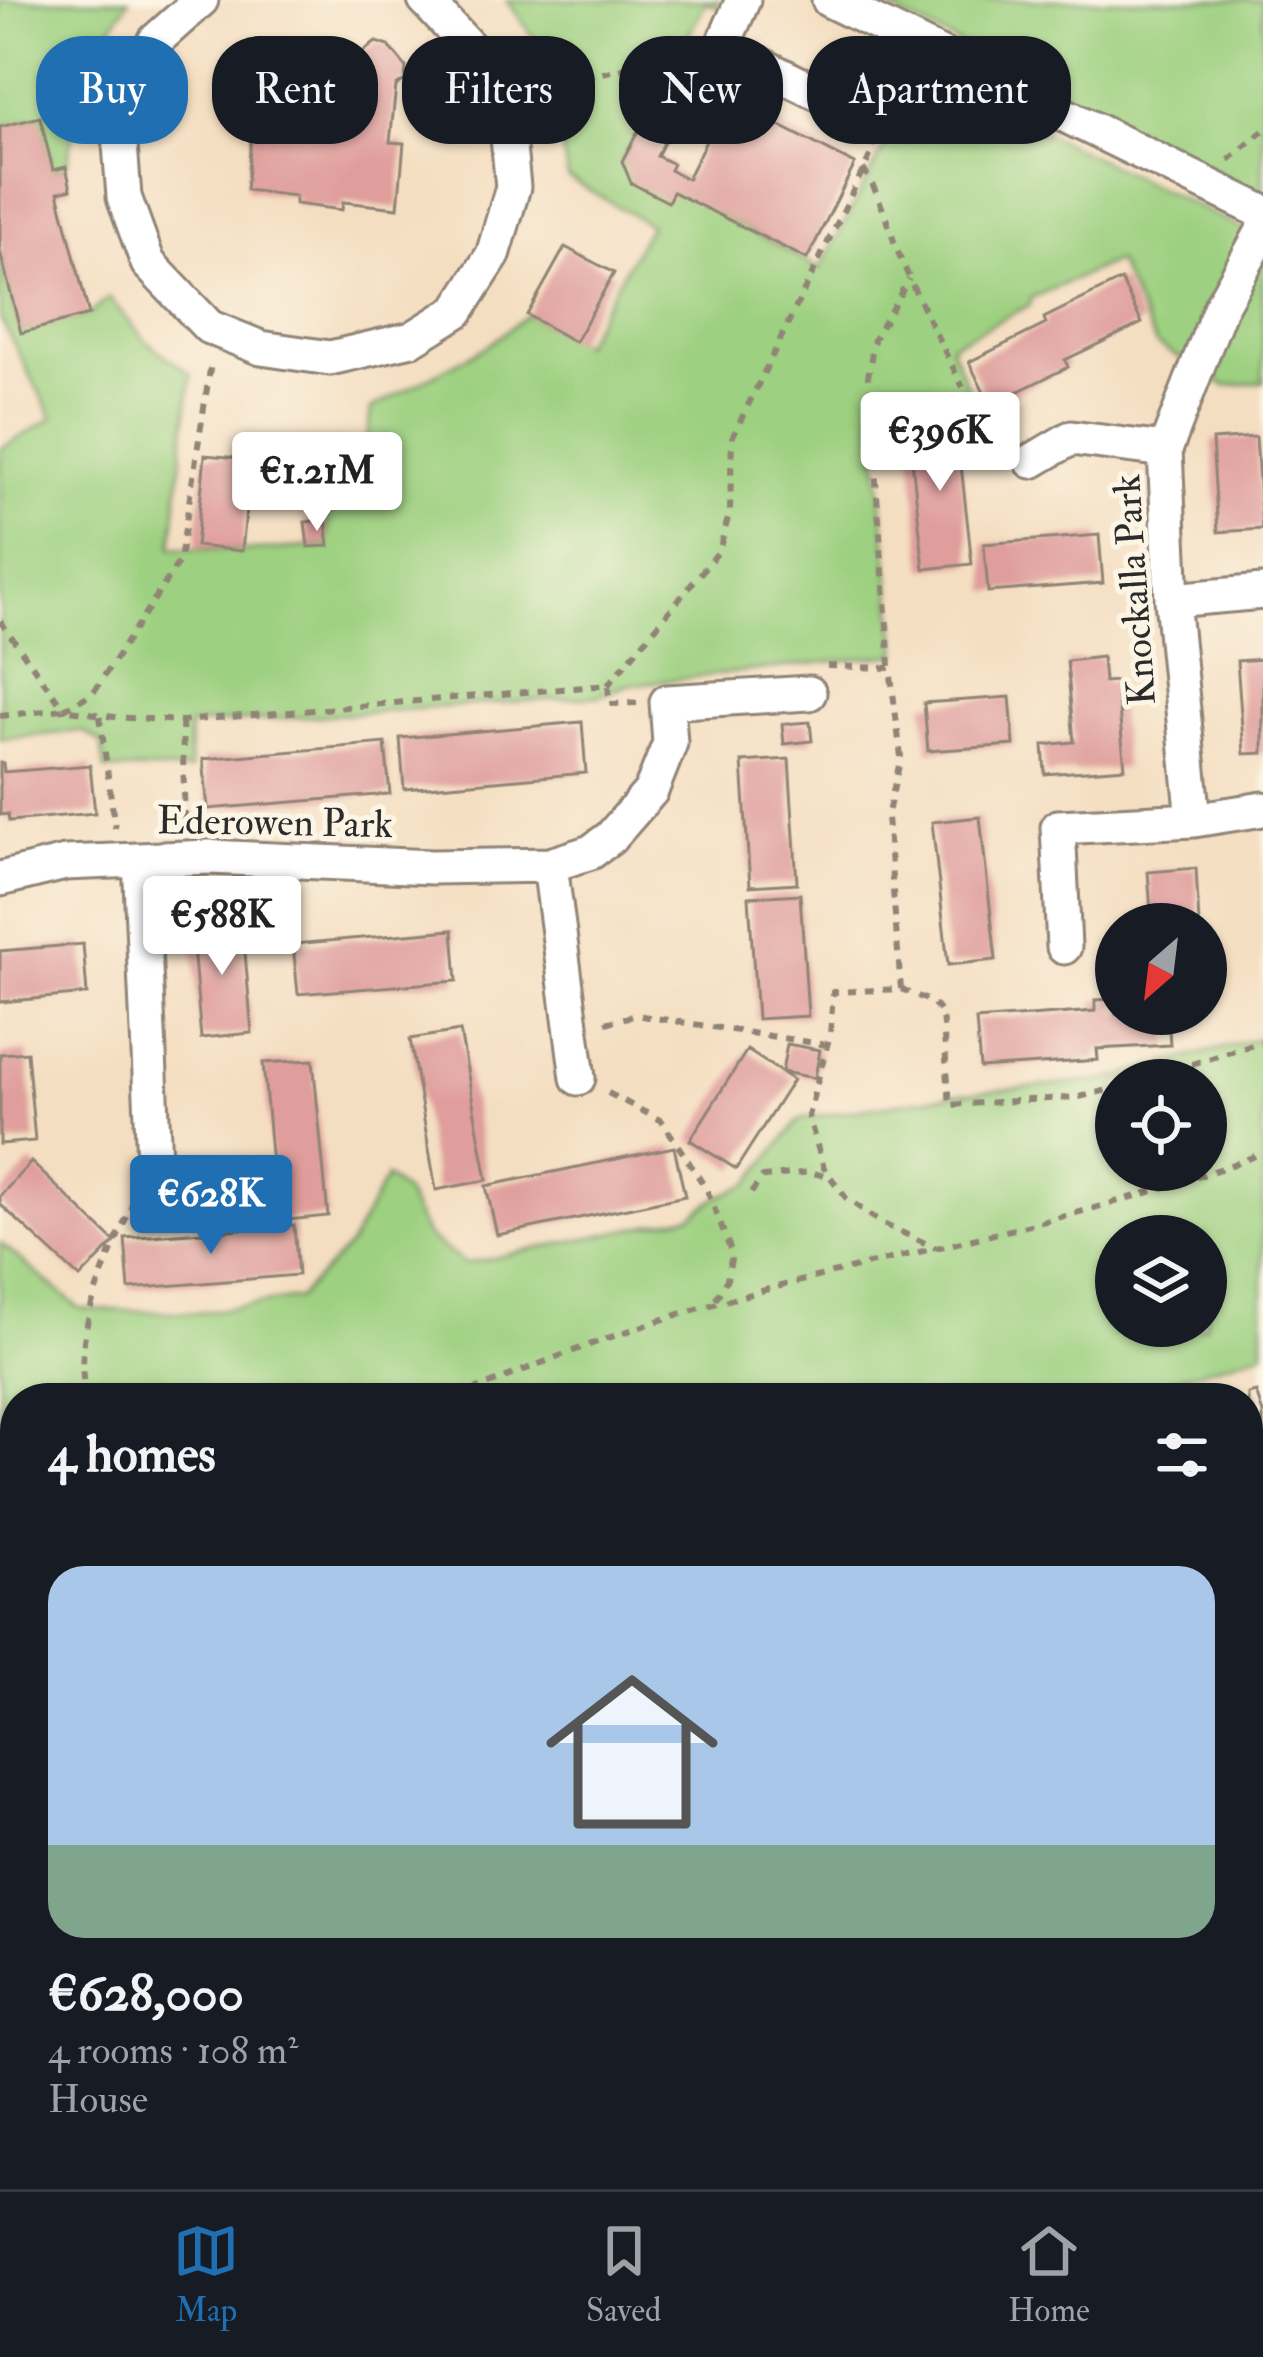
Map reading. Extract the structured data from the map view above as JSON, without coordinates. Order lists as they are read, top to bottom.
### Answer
{
  "streets": {
    "street": ["Knockalla Park", "Ederowen Park"]
  },
  "north": "bottom left",
  "page": {
    "chip": [
      "Buy",
      "Rent",
      "Filters",
      "New",
      "Apartment"
    ],
    "price": [
      "€396K",
      "€1.21M",
      "€588K",
      "€628K"
    ],
    "heading": "4 homes",
    "list": [
      {
        "name": "€628,000",
        "note": "4 rooms · 108 m² · House"
      }
    ],
    "tabs": ["Map", "Saved", "Home"]
  }
}
